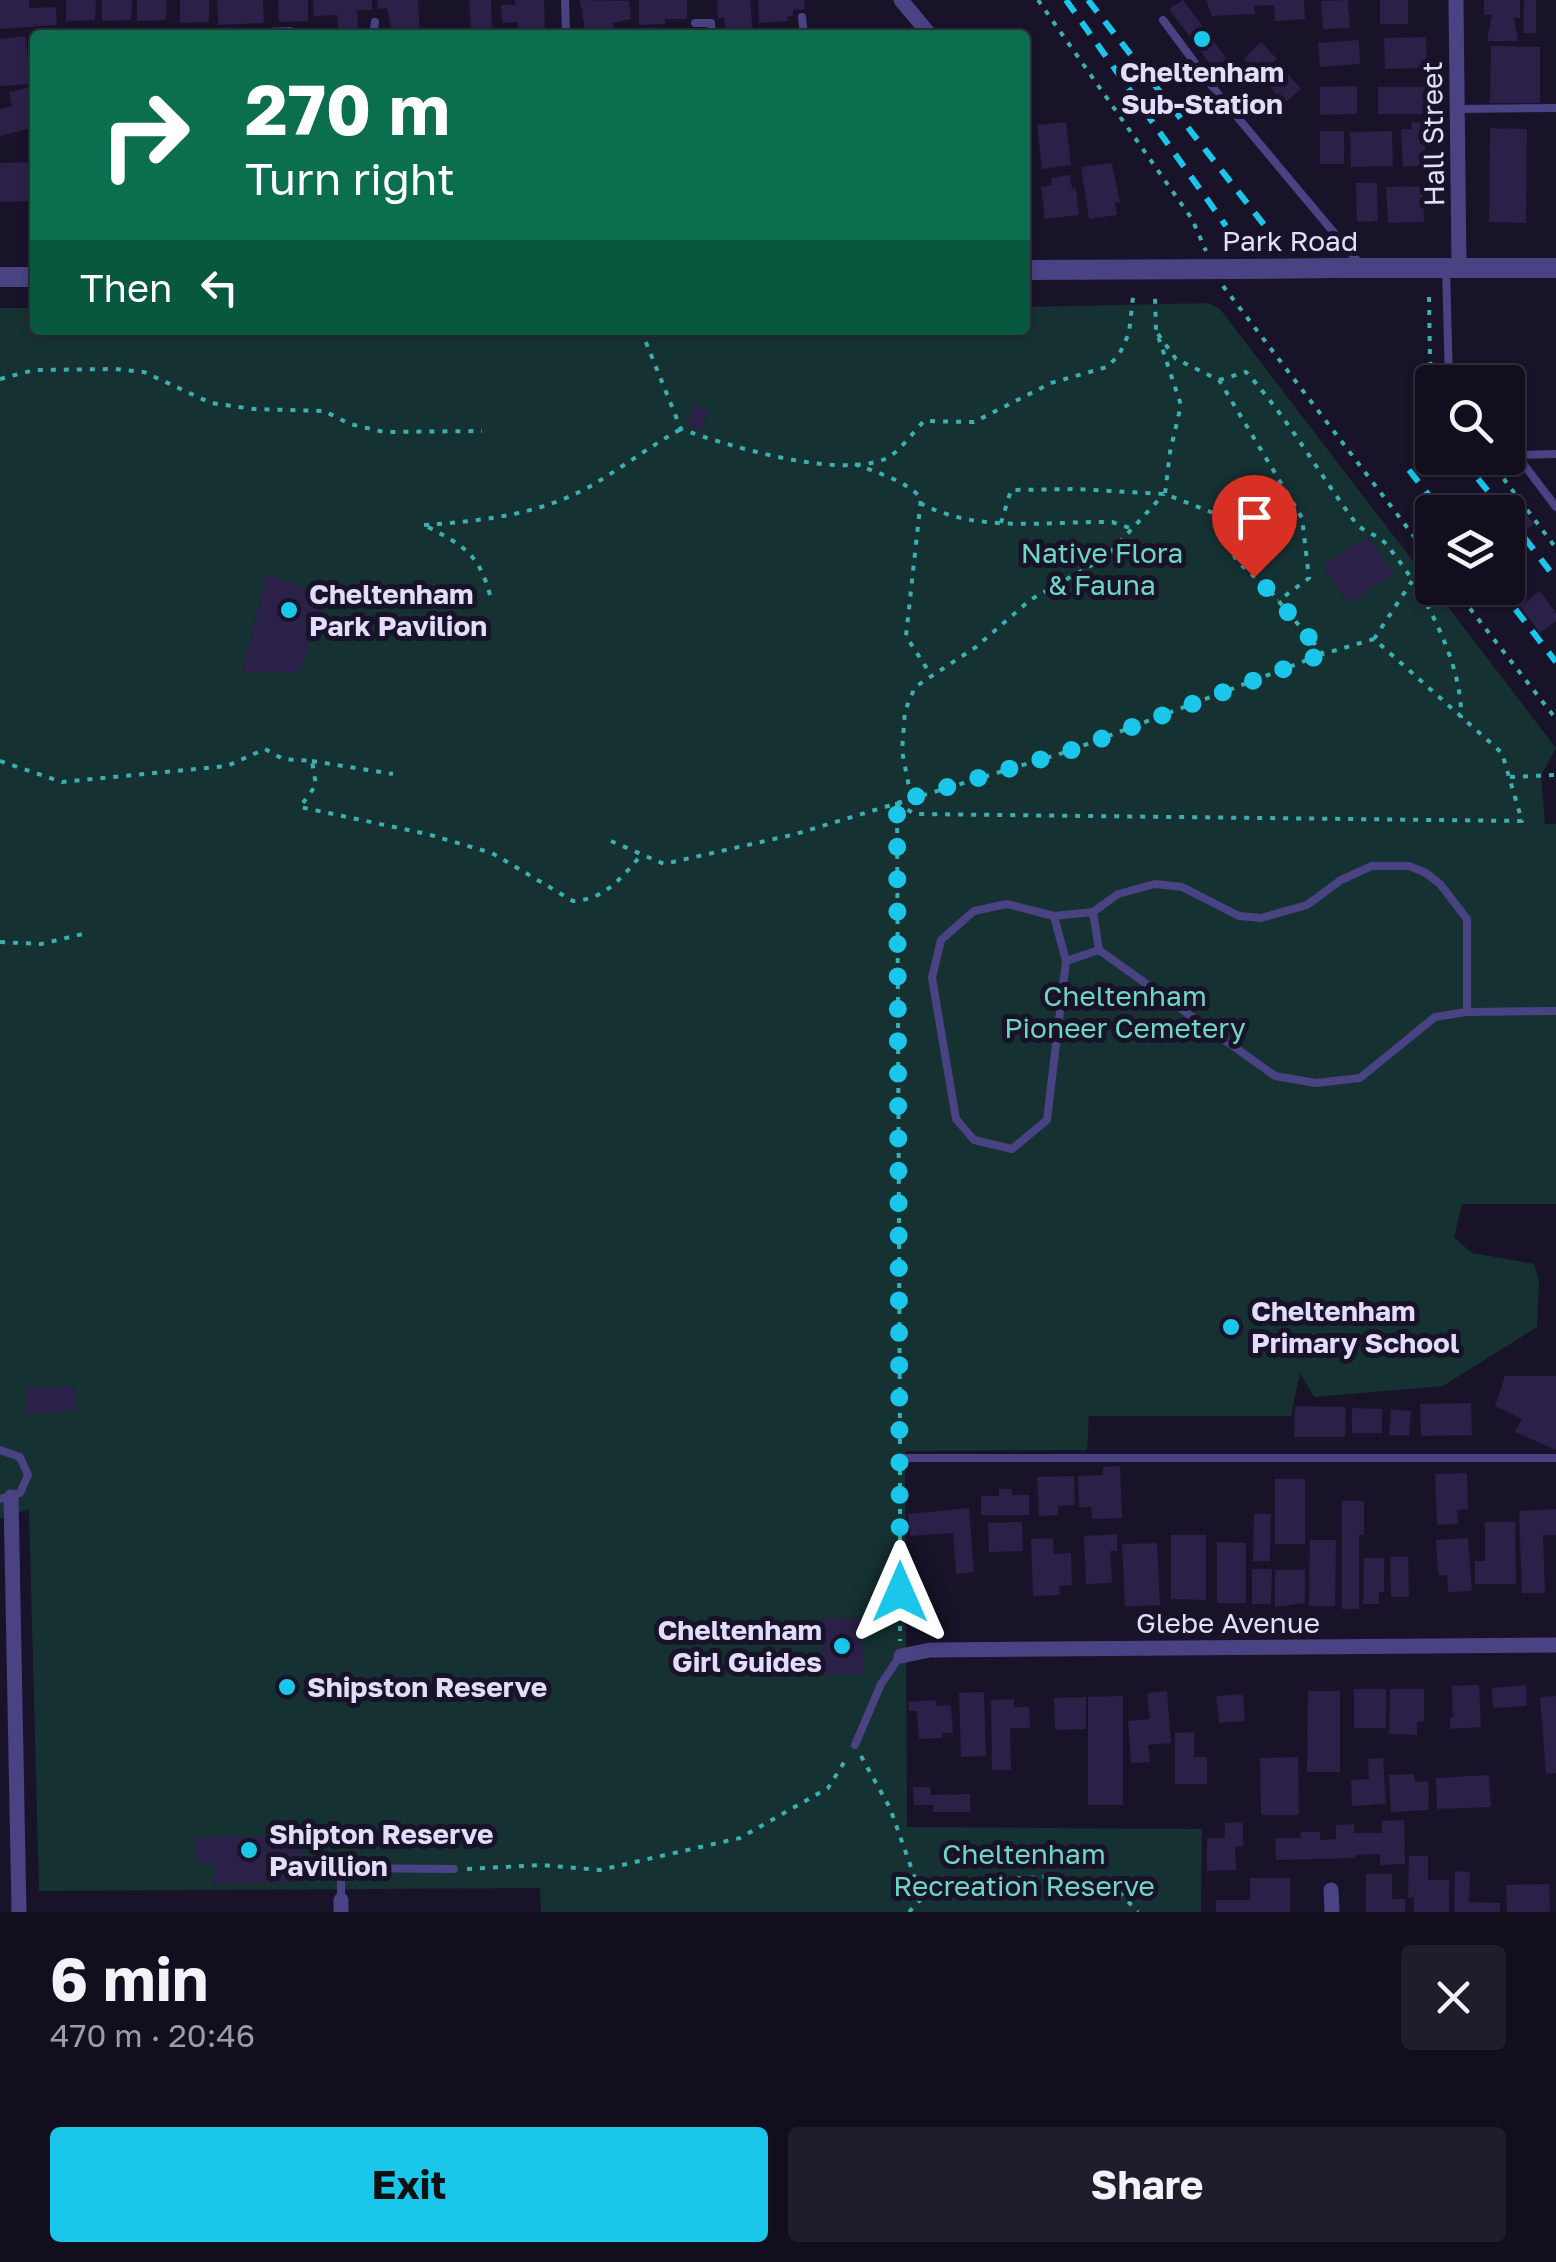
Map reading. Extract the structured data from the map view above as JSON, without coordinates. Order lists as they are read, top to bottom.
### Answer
{
  "streets": {
    "street": ["Hall Street", "Park Road", "Glebe Avenue"]
  },
  "crossings": [
    ["Hall Street", "Park Road"]
  ],
  "parks": ["Native Flora & Fauna", "Cheltenham Pioneer Cemetery", "Cheltenham Recreation Reserve"],
  "places": [
    "Cheltenham Sub-Station",
    "Cheltenham Park Pavilion",
    "Cheltenham Primary School",
    "Cheltenham Girl Guides",
    "Shipston Reserve",
    "Shipton Reserve Pavillion"
  ],
  "page": {
    "turn": ["270 m", "Turn right"],
    "then": "Then",
    "heading": ["6 min", "470 m · 20:46"],
    "buttons": ["Exit", "Share"]
  }
}
